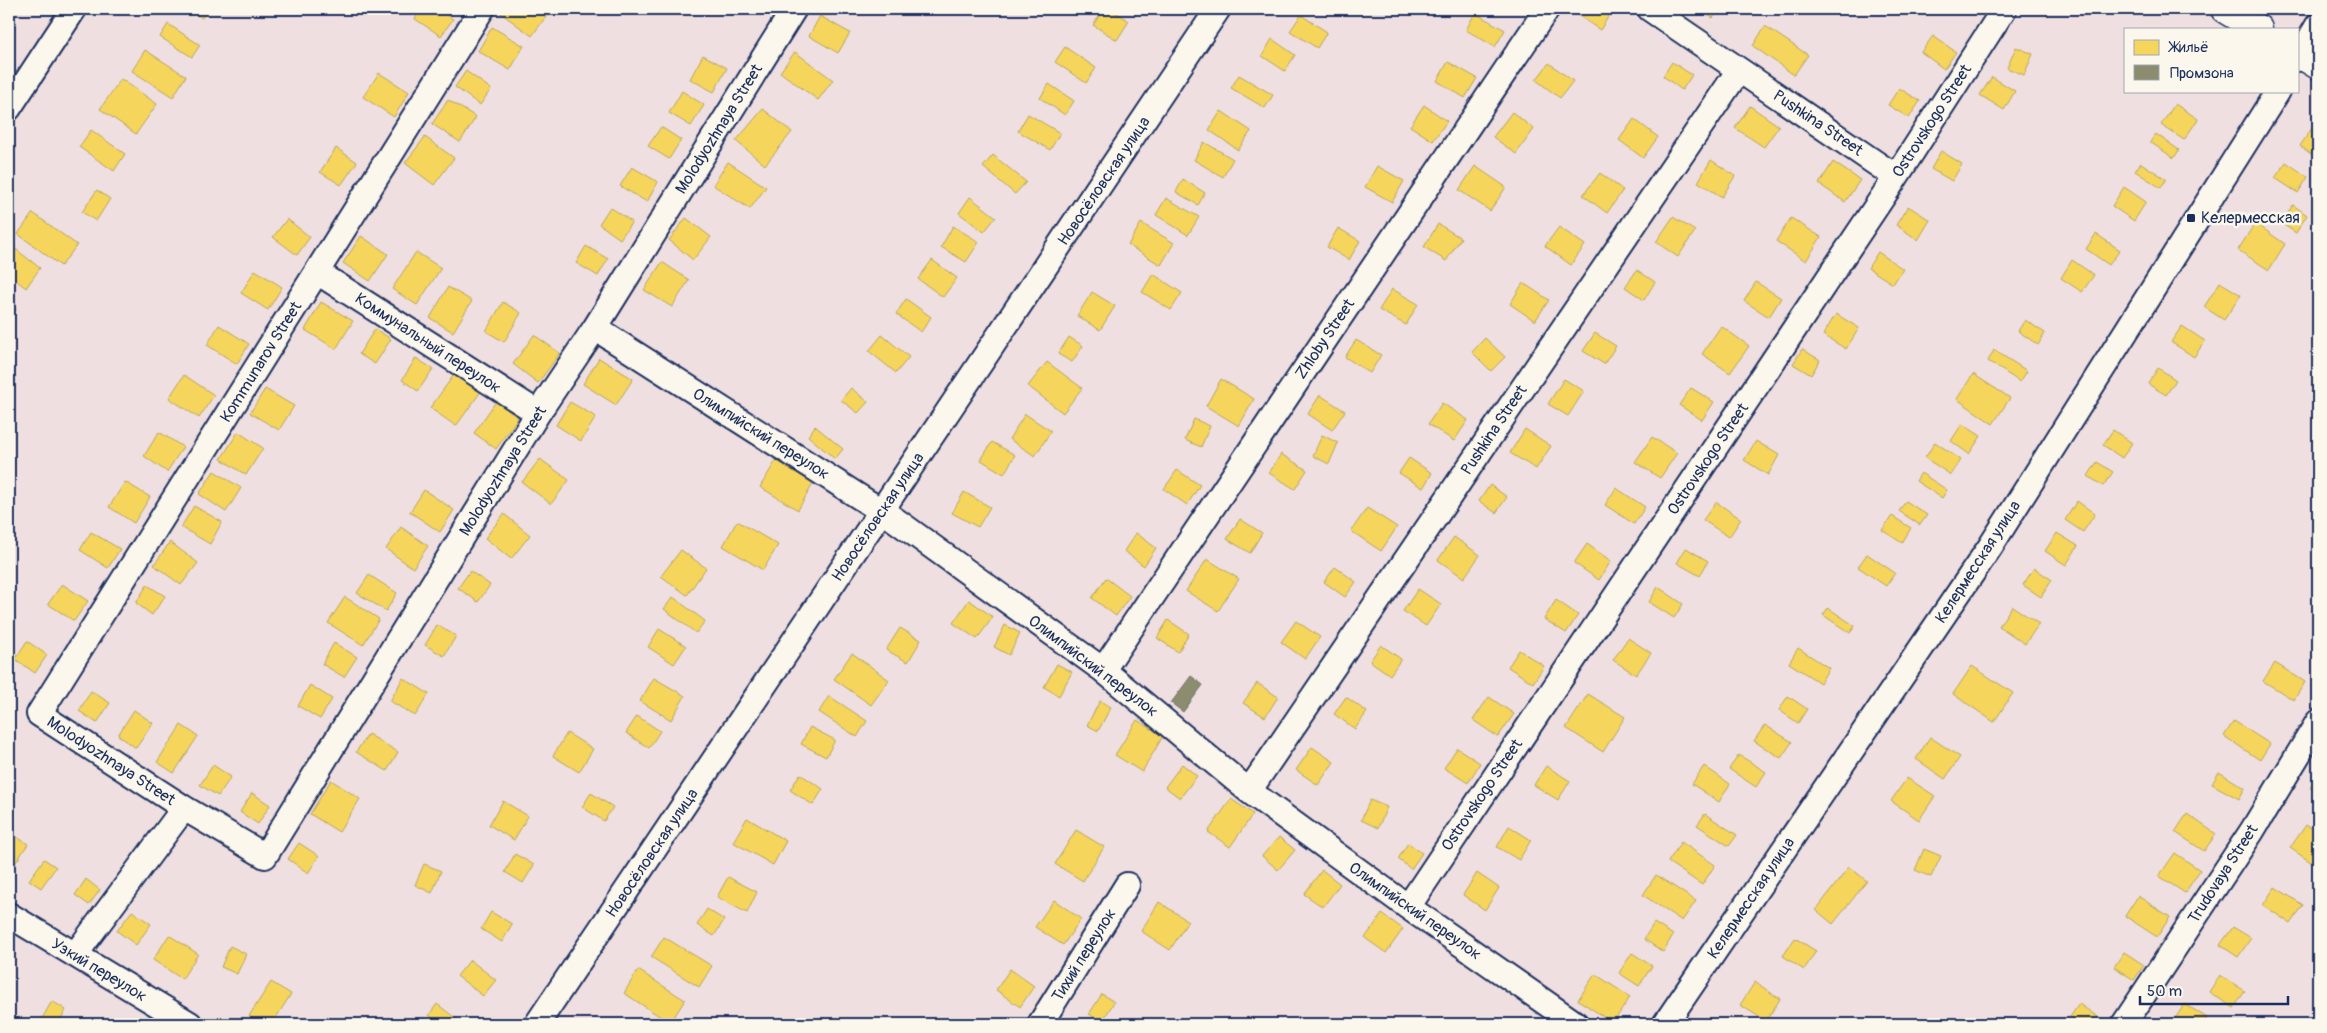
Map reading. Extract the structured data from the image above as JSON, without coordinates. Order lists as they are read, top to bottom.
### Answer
{
  "streets": {
    "street": [
      "Ostrovskogo Street",
      "Pushkina Street",
      "Molodyozhnaya Street",
      "Новосёловская улица",
      "Zhloby Street",
      "Коммунальный переулок",
      "Kommunarov Street",
      "Олимпийский переулок",
      "Келермесская улица",
      "Trudovaya Street",
      "Тихий переулок",
      "Узкий переулок"
    ]
  },
  "crossings": [
    ["Ostrovskogo Street", "Pushkina Street"],
    ["Ostrovskogo Street", "Олимпийский переулок"],
    ["Pushkina Street", "Олимпийский переулок"],
    ["Molodyozhnaya Street", "Коммунальный переулок"],
    ["Molodyozhnaya Street", "Kommunarov Street"],
    ["Molodyozhnaya Street", "Олимпийский переулок"],
    ["Molodyozhnaya Street", "Узкий переулок"],
    ["Новосёловская улица", "Олимпийский переулок"],
    ["Zhloby Street", "Олимпийский переулок"],
    ["Коммунальный переулок", "Kommunarov Street"]
  ],
  "places": {
    "transit": ["Келермесская"]
  },
  "legend": ["Жильё", "Промзона"],
  "scale_bar": "50 m"
}
